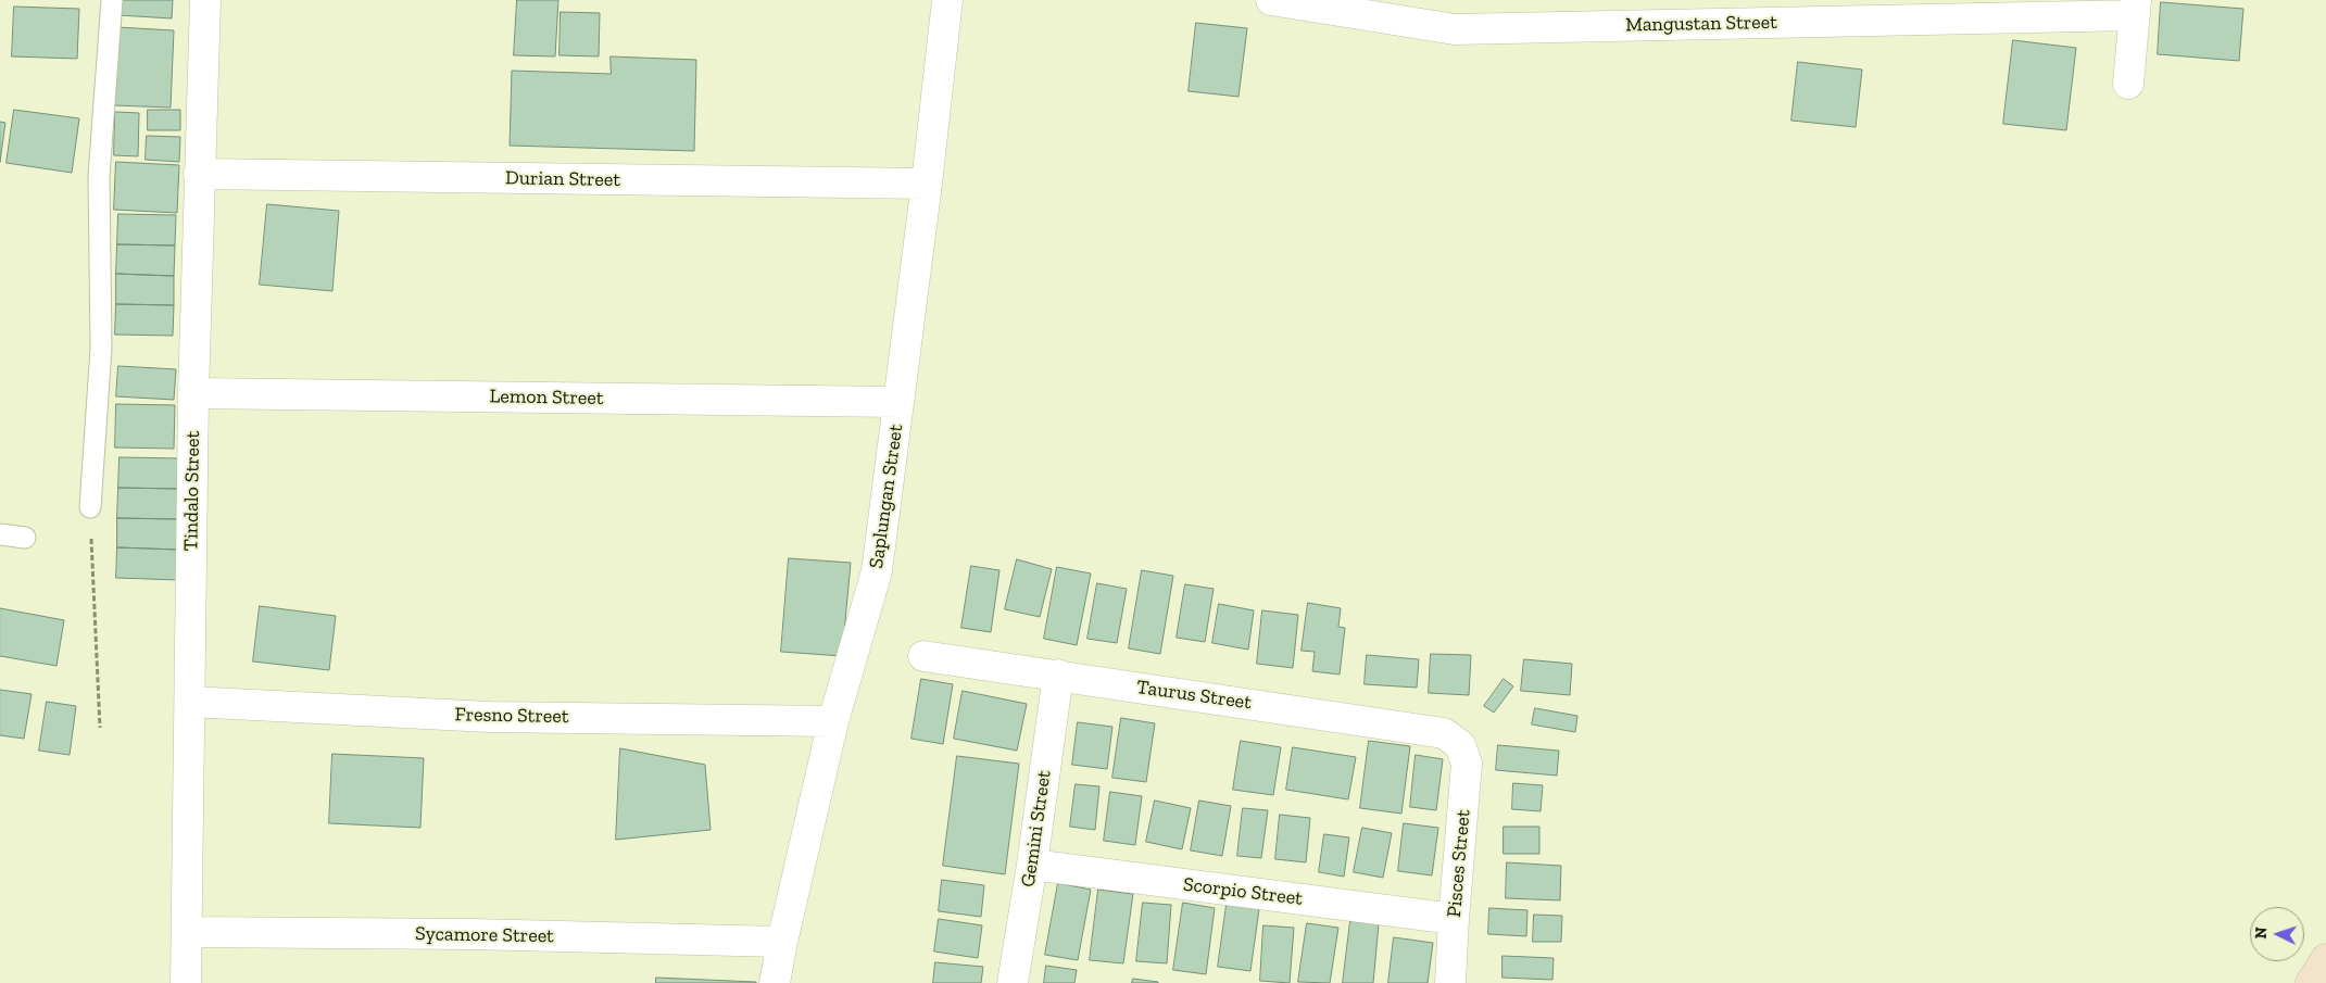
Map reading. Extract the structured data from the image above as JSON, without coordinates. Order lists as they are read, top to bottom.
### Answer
{
  "streets": {
    "street": [
      "Mangustan Street",
      "Durian Street",
      "Lemon Street",
      "Tindalo Street",
      "Saplungan Street",
      "Taurus Street",
      "Fresno Street",
      "Gemini Street",
      "Pisces Street",
      "Scorpio Street",
      "Sycamore Street"
    ]
  },
  "crossings": [
    ["Durian Street", "Tindalo Street"],
    ["Durian Street", "Saplungan Street"],
    ["Lemon Street", "Tindalo Street"],
    ["Lemon Street", "Saplungan Street"],
    ["Tindalo Street", "Fresno Street"],
    ["Tindalo Street", "Sycamore Street"],
    ["Saplungan Street", "Fresno Street"],
    ["Saplungan Street", "Sycamore Street"],
    ["Taurus Street", "Gemini Street"],
    ["Taurus Street", "Pisces Street"],
    ["Gemini Street", "Scorpio Street"],
    ["Pisces Street", "Scorpio Street"]
  ],
  "north": "left"
}
